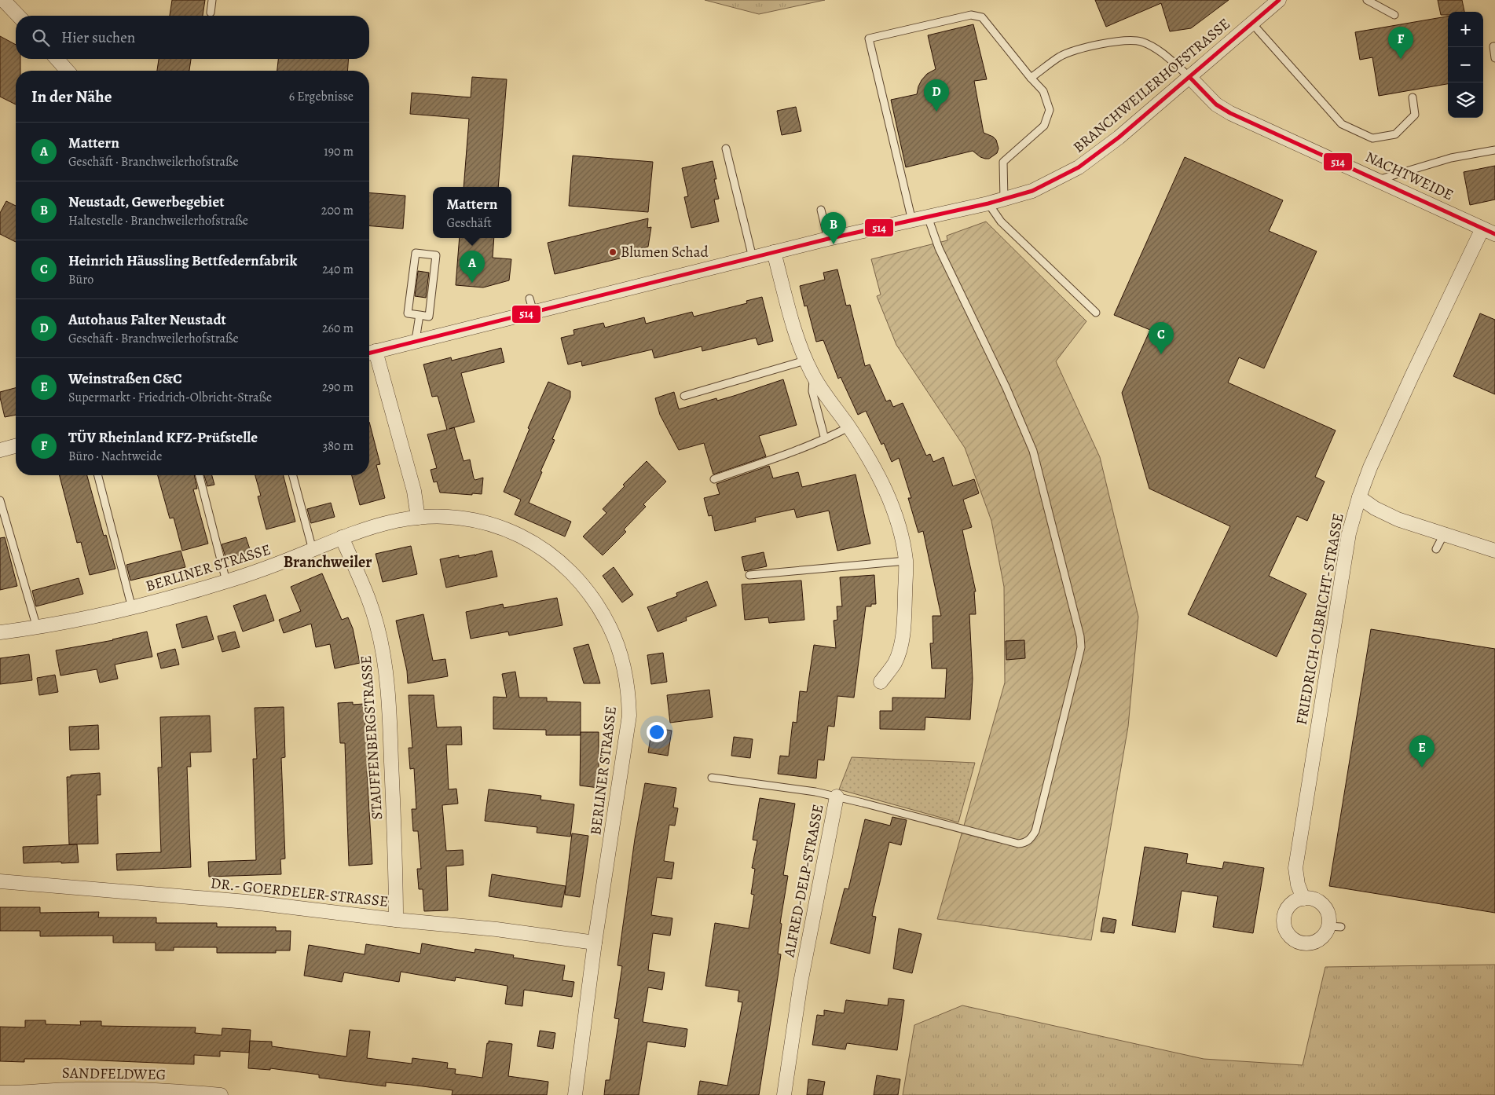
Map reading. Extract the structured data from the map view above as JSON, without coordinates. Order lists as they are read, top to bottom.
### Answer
{
  "streets": {
    "street": [
      "BRANCHWEILERHOFSTRASSE",
      "NACHTWEIDE",
      "BERLINER STRASSE",
      "FRIEDRICH-OLBRICHT-STRASSE",
      "STAUFFENBERGSTRASSE",
      "ALFRED-DELP-STRASSE",
      "DR.- GOERDELER-STRASSE",
      "SANDFELDWEG"
    ]
  },
  "crossings": [
    ["BRANCHWEILERHOFSTRASSE", "NACHTWEIDE"],
    ["BRANCHWEILERHOFSTRASSE", "BERLINER STRASSE"],
    ["NACHTWEIDE", "FRIEDRICH-OLBRICHT-STRASSE"],
    ["BERLINER STRASSE", "STAUFFENBERGSTRASSE"],
    ["BERLINER STRASSE", "DR.- GOERDELER-STRASSE"],
    ["STAUFFENBERGSTRASSE", "DR.- GOERDELER-STRASSE"]
  ],
  "districts": ["Branchweiler"],
  "places": ["Blumen Schad"],
  "lines": ["transit line 514"],
  "page": {
    "map_buttons": ["+", "−"],
    "search": "Hier suchen",
    "pins": [
      "F",
      "D",
      "B",
      "A",
      "C",
      "E"
    ],
    "heading": ["In der Nähe", "6 Ergebnisse"],
    "list": [
      {
        "mark": "A",
        "name": "Mattern",
        "note": "Geschäft · Branchweilerhofstraße",
        "value": "190 m"
      },
      {
        "mark": "B",
        "name": "Neustadt, Gewerbegebiet",
        "note": "Haltestelle · Branchweilerhofstraße",
        "value": "200 m"
      },
      {
        "mark": "C",
        "name": "Heinrich Häussling Bettfedernfabrik",
        "note": "Büro",
        "value": "240 m"
      },
      {
        "mark": "D",
        "name": "Autohaus Falter Neustadt",
        "note": "Geschäft · Branchweilerhofstraße",
        "value": "260 m"
      },
      {
        "mark": "E",
        "name": "Weinstraßen C&C",
        "note": "Supermarkt · Friedrich-Olbricht-Straße",
        "value": "290 m"
      },
      {
        "mark": "F",
        "name": "TÜV Rheinland KFZ-Prüfstelle",
        "note": "Büro · Nachtweide",
        "value": "380 m"
      }
    ],
    "popup": ["Mattern", "Geschäft"]
  }
}
